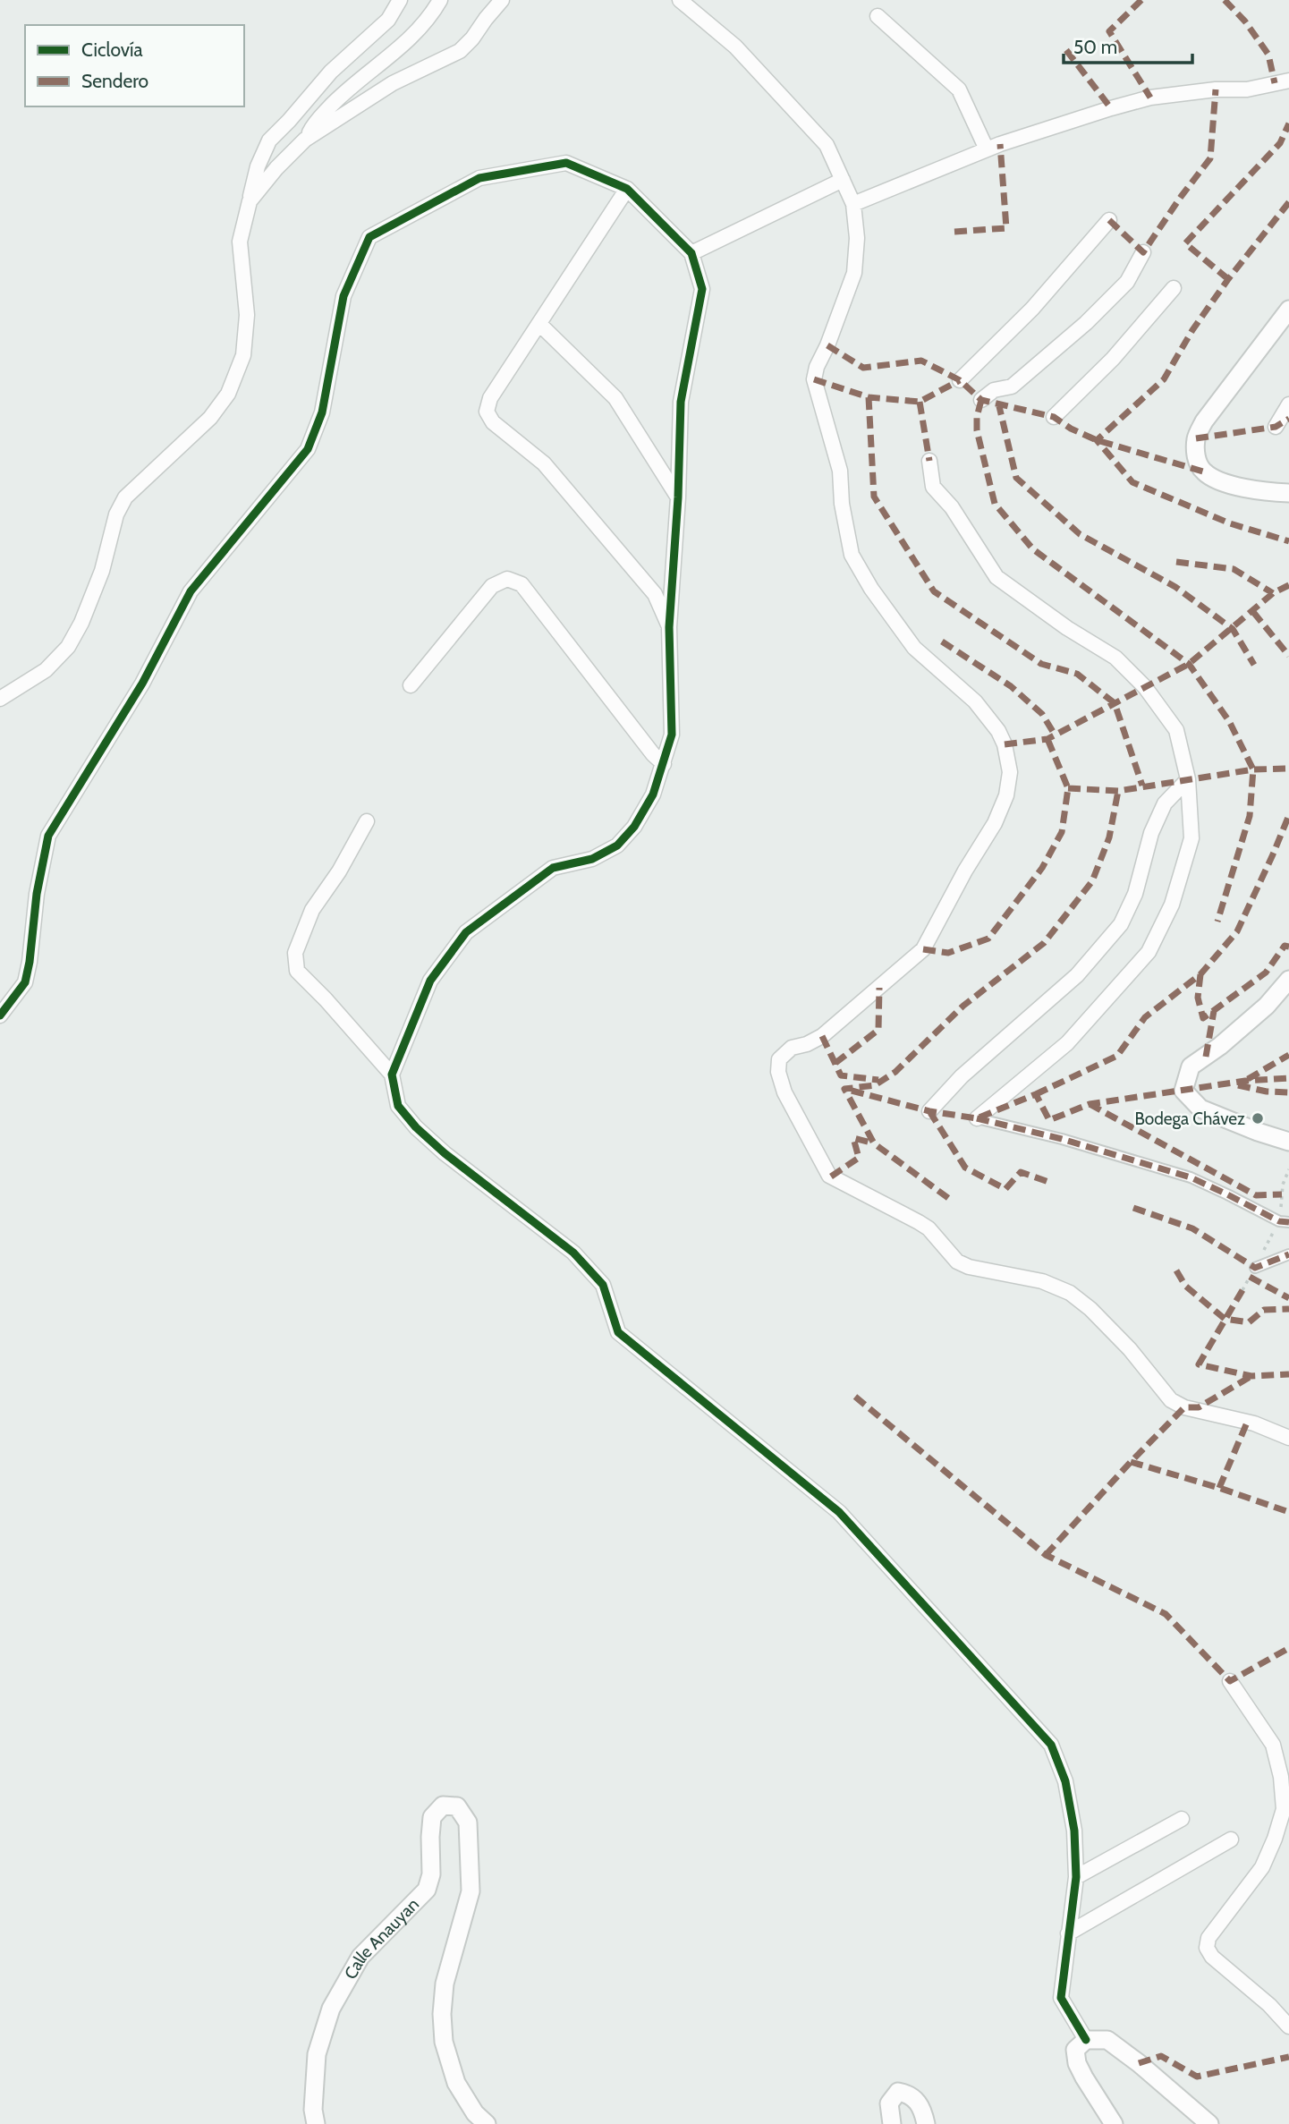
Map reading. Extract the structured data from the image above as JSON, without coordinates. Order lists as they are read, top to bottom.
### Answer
{
  "streets": {
    "street": ["Calle Anauyan"]
  },
  "places": ["Bodega Chávez"],
  "legend": ["Ciclovía", "Sendero"],
  "scale_bar": "50 m"
}
